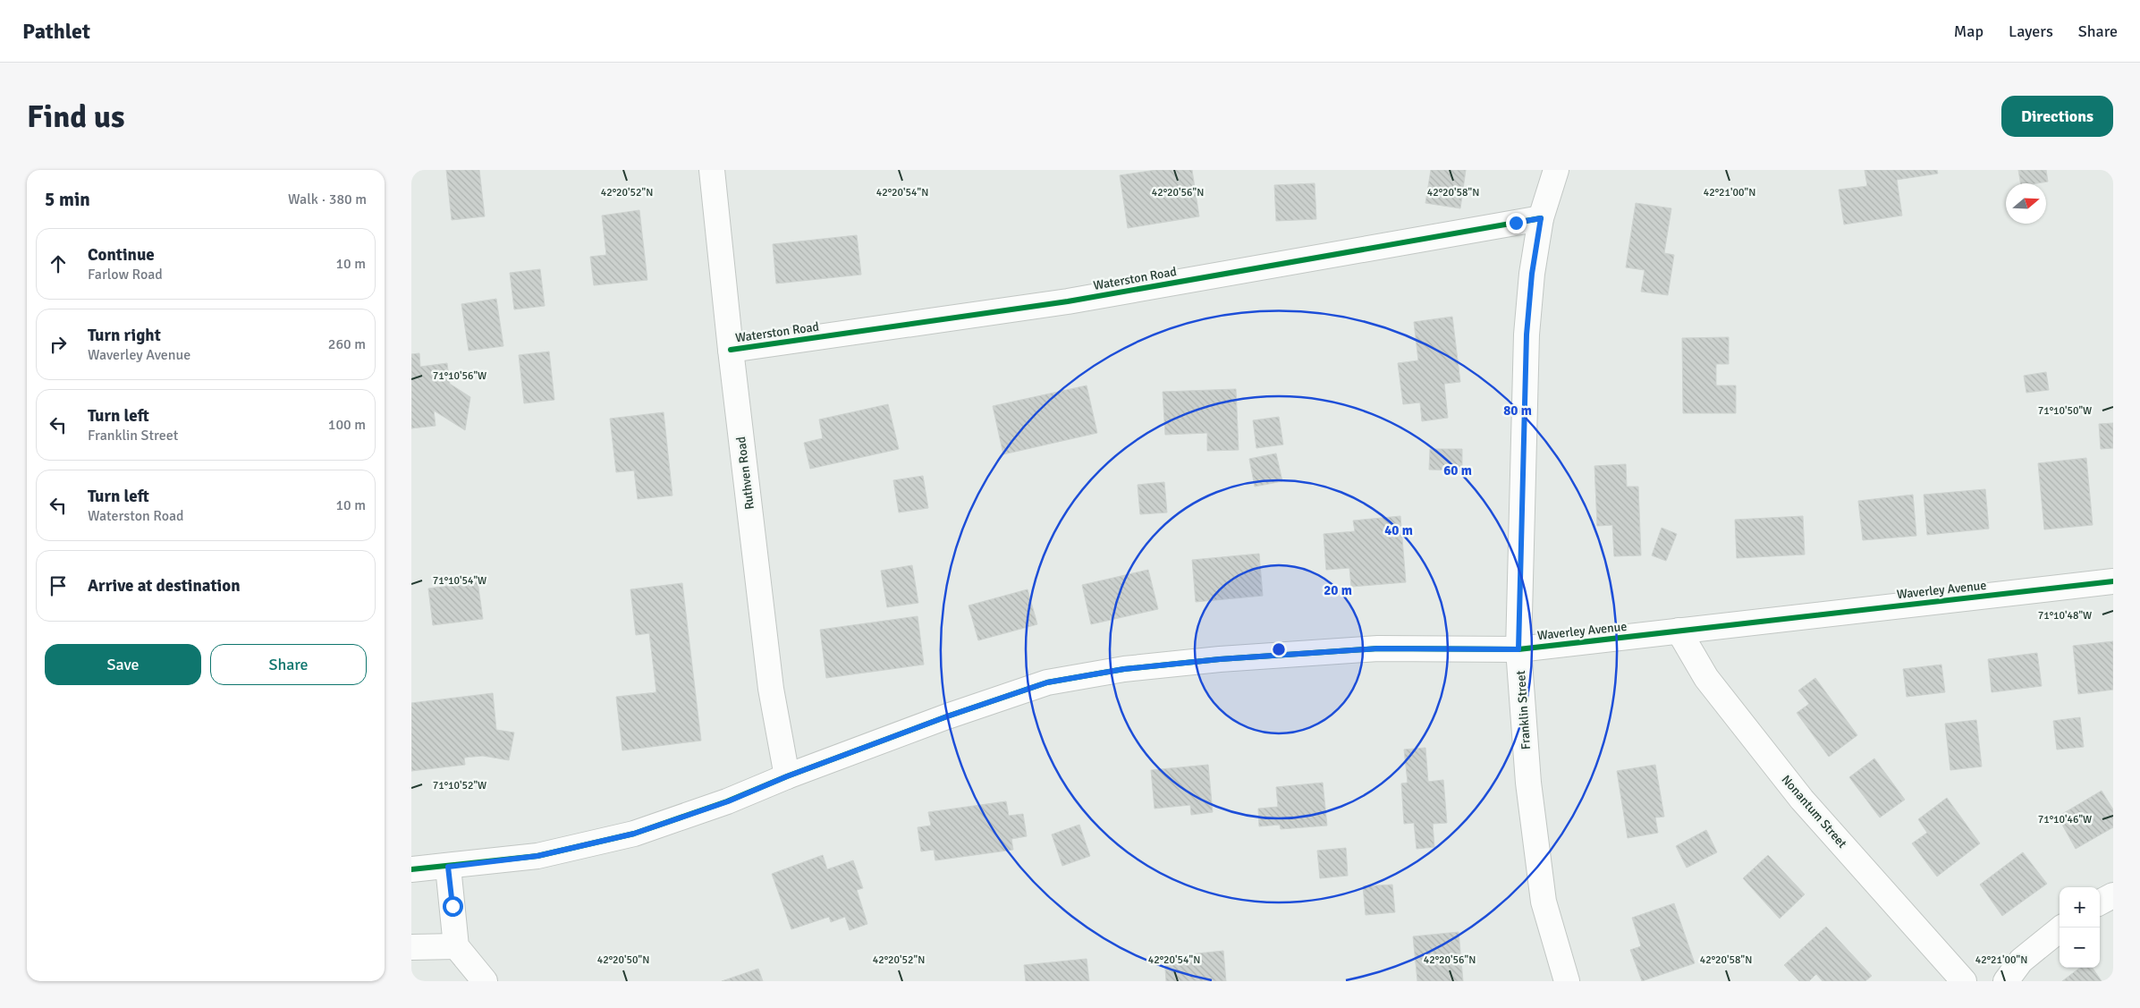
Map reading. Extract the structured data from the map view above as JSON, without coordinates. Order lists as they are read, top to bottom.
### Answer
{
  "streets": {
    "street": [
      "Waterston Road",
      "Ruthven Road",
      "Waverley Avenue",
      "Franklin Street",
      "Nonantum Street"
    ]
  },
  "crossings": [
    ["Waterston Road", "Ruthven Road"],
    ["Waterston Road", "Franklin Street"],
    ["Ruthven Road", "Waverley Avenue"],
    ["Waverley Avenue", "Franklin Street"],
    ["Waverley Avenue", "Nonantum Street"]
  ],
  "north": "right",
  "page": {
    "header": "Pathlet",
    "nav": ["Map", "Layers", "Share"],
    "buttons": [
      "Directions",
      ["Save", "Share"]
    ],
    "title": "Find us",
    "heading": ["5 min", "Walk · 380 m"],
    "list": [
      ["Continue", "Farlow Road", "10 m"],
      ["Turn right", "Waverley Avenue", "260 m"],
      ["Turn left", "Franklin Street", "100 m"],
      ["Turn left", "Waterston Road", "10 m"],
      "Arrive at destination"
    ],
    "map_buttons": ["+", "−"]
  },
  "coordinates": [
    "42°20'52\"N",
    "42°20'54\"N",
    "42°20'56\"N",
    "42°20'58\"N",
    "42°21'00\"N",
    "71°10'56\"W",
    "71°10'50\"W",
    "71°10'54\"W",
    "71°10'48\"W",
    "71°10'52\"W",
    "71°10'46\"W",
    "42°20'50\"N"
  ],
  "rings": [
    "80 m",
    "60 m",
    "40 m",
    "20 m"
  ]
}
